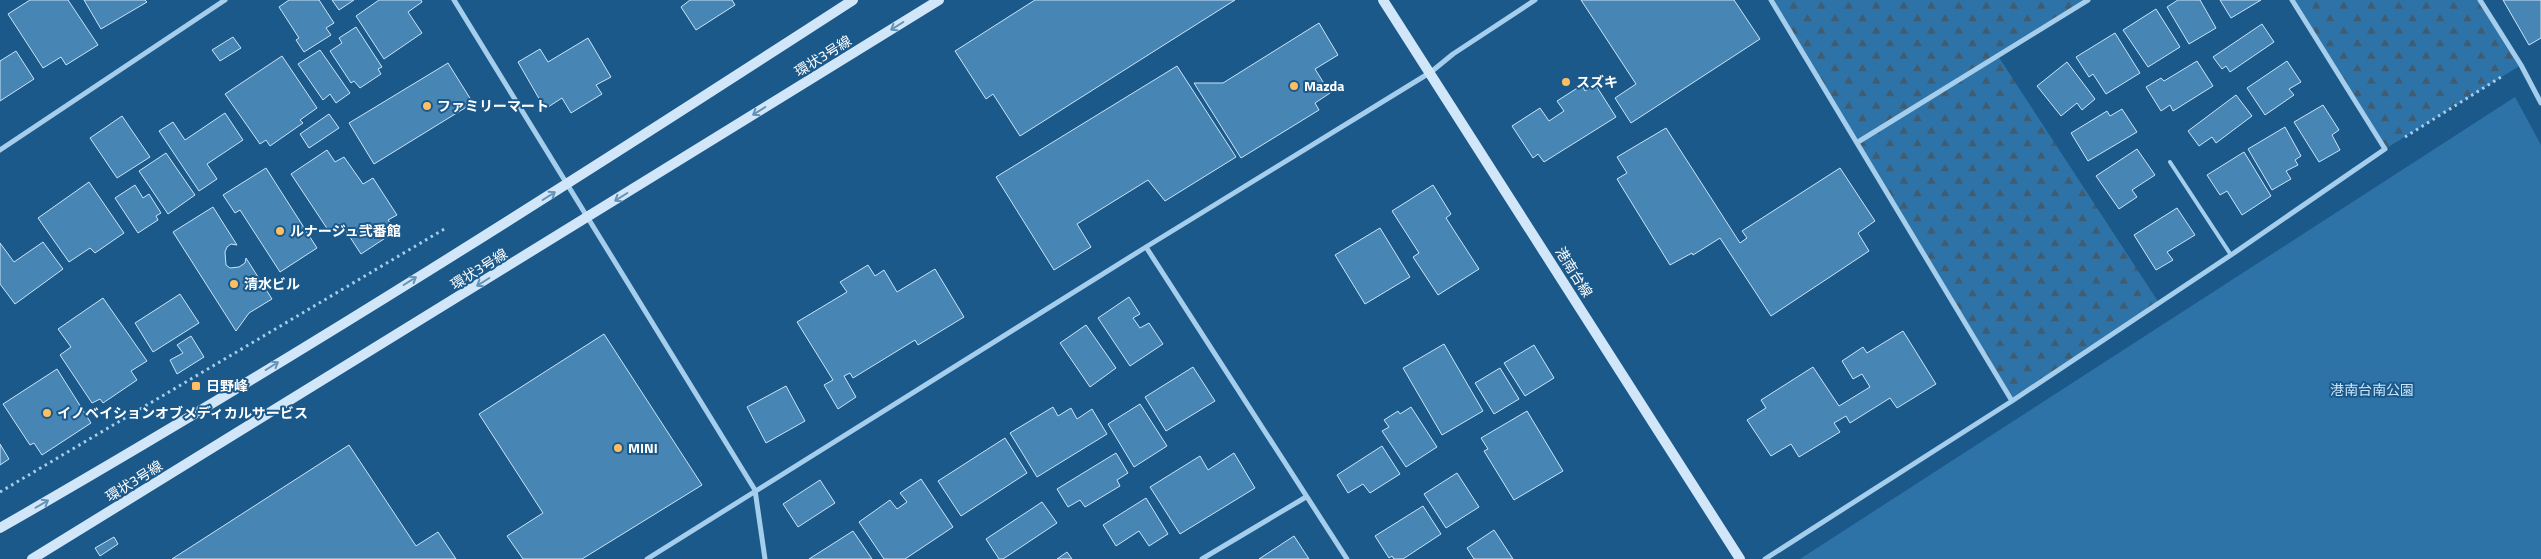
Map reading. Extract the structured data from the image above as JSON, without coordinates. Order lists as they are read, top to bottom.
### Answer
{
  "streets": {
    "street": ["環状3号線", "港南台線"]
  },
  "parks": ["港南台南公園"],
  "places": {
    "other": [
      "スズキ",
      "Mazda",
      "ファミリーマート",
      "ルナージュ弐番館",
      "清水ビル",
      "イノベイションオブメディカルサービス",
      "MINI"
    ],
    "transit": ["日野峰"]
  }
}
